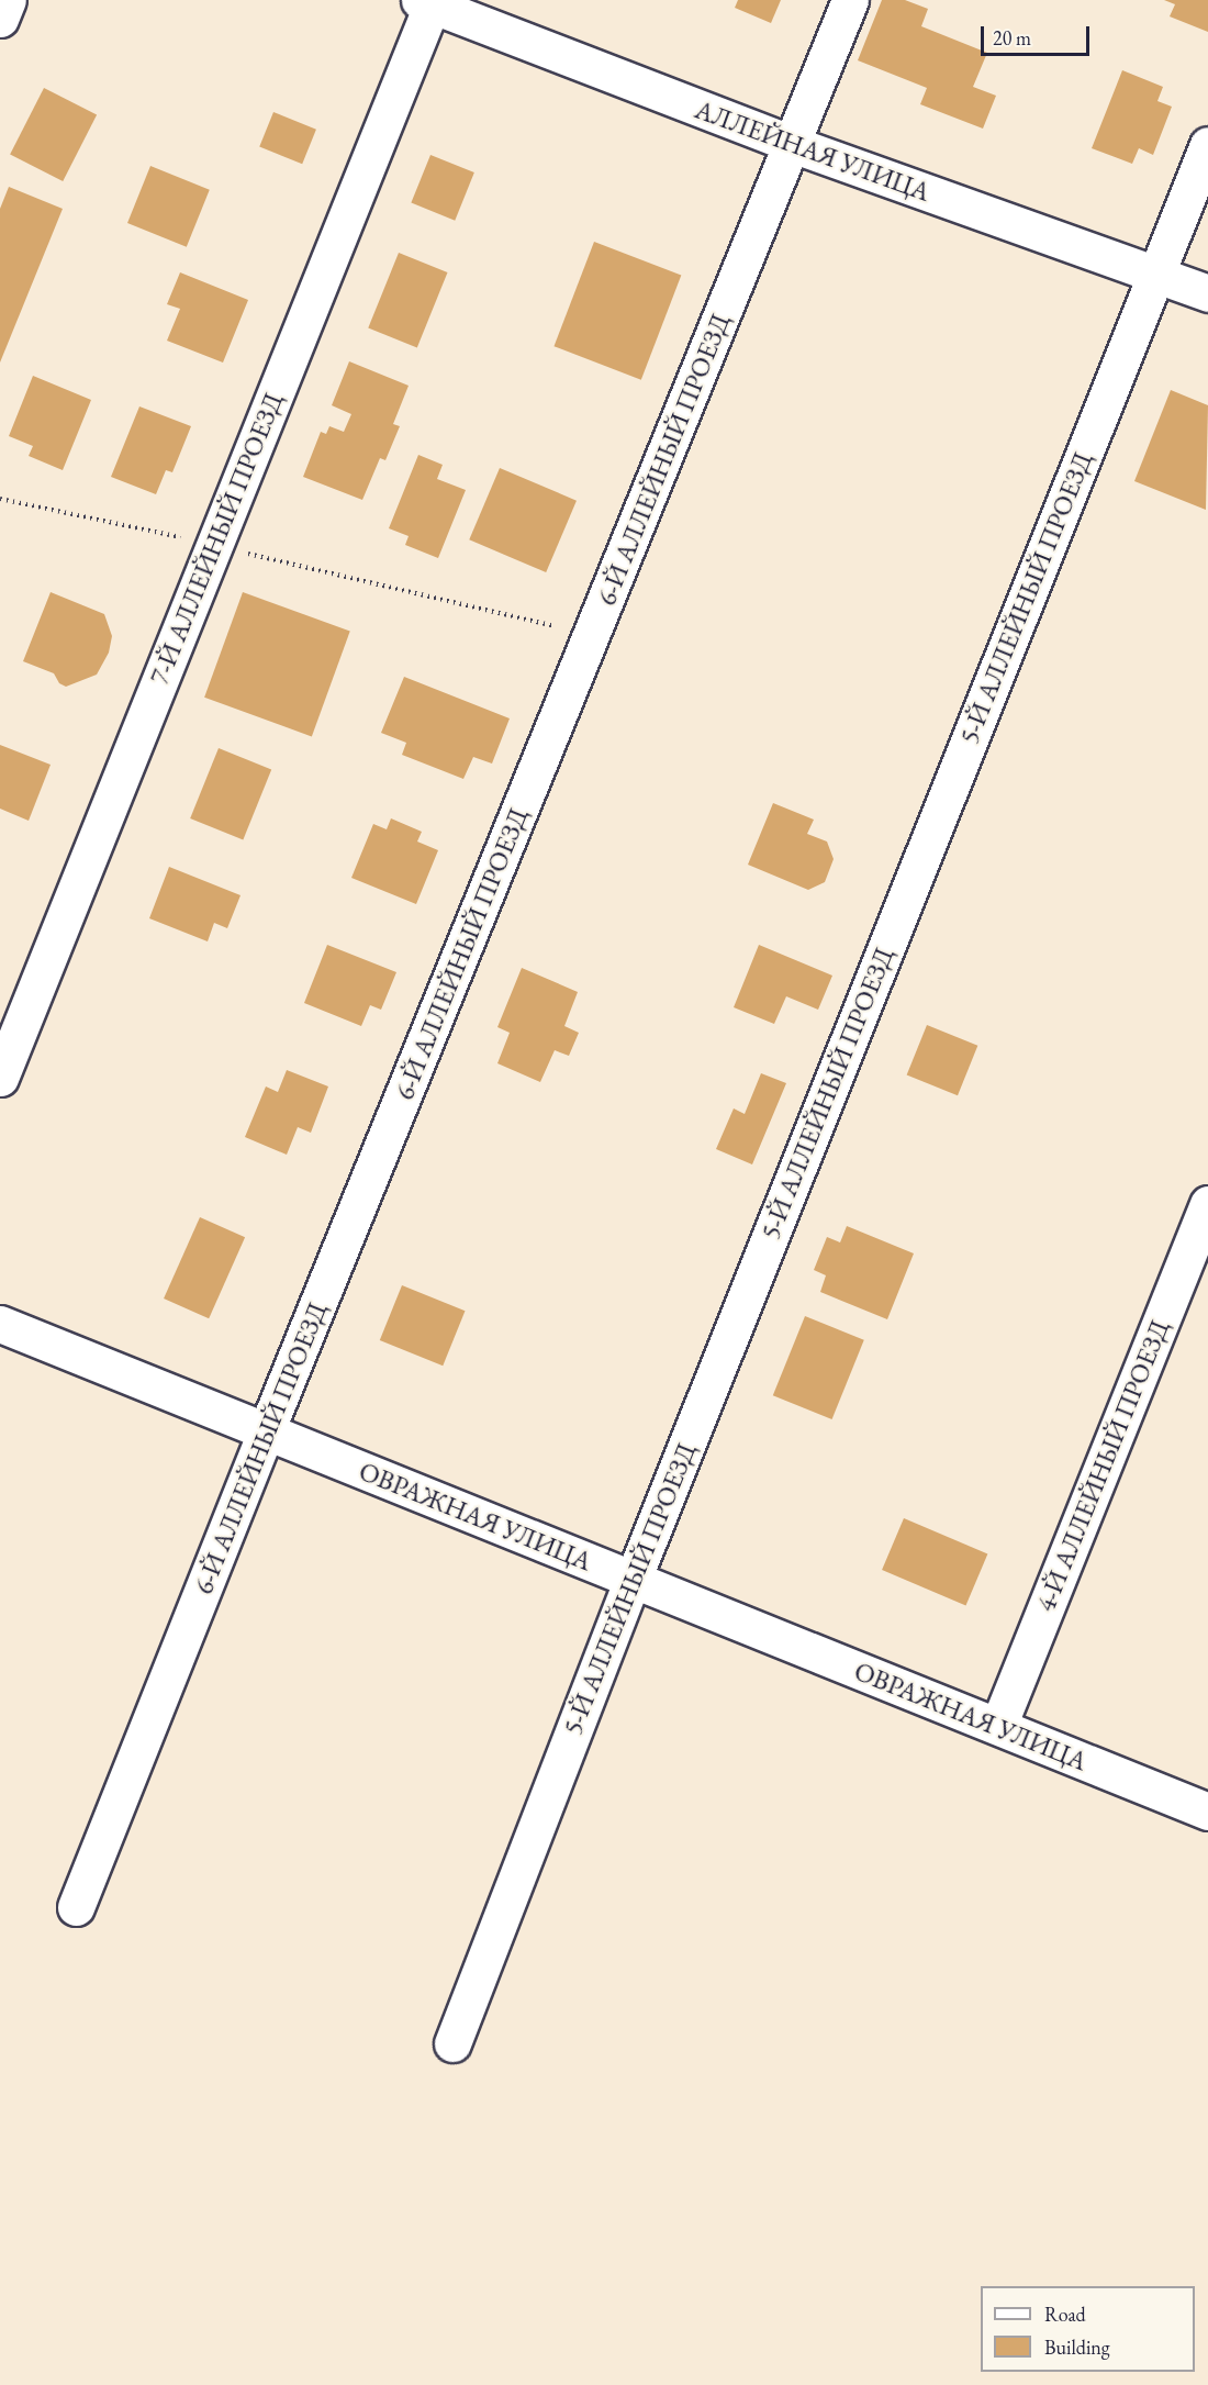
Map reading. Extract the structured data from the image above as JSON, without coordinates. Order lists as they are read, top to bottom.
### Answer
{
  "streets": {
    "street": [
      "АЛЛЕЙНАЯ УЛИЦА",
      "6-Й АЛЛЕЙНЫЙ ПРОЕЗД",
      "7-Й АЛЛЕЙНЫЙ ПРОЕЗД",
      "5-Й АЛЛЕЙНЫЙ ПРОЕЗД",
      "4-Й АЛЛЕЙНЫЙ ПРОЕЗД",
      "ОВРАЖНАЯ УЛИЦА"
    ]
  },
  "crossings": [
    ["АЛЛЕЙНАЯ УЛИЦА", "6-Й АЛЛЕЙНЫЙ ПРОЕЗД"],
    ["АЛЛЕЙНАЯ УЛИЦА", "7-Й АЛЛЕЙНЫЙ ПРОЕЗД"],
    ["АЛЛЕЙНАЯ УЛИЦА", "5-Й АЛЛЕЙНЫЙ ПРОЕЗД"],
    ["6-Й АЛЛЕЙНЫЙ ПРОЕЗД", "ОВРАЖНАЯ УЛИЦА"],
    ["5-Й АЛЛЕЙНЫЙ ПРОЕЗД", "ОВРАЖНАЯ УЛИЦА"],
    ["4-Й АЛЛЕЙНЫЙ ПРОЕЗД", "ОВРАЖНАЯ УЛИЦА"]
  ],
  "legend": ["Road", "Building"],
  "scale_bar": "20 m"
}
